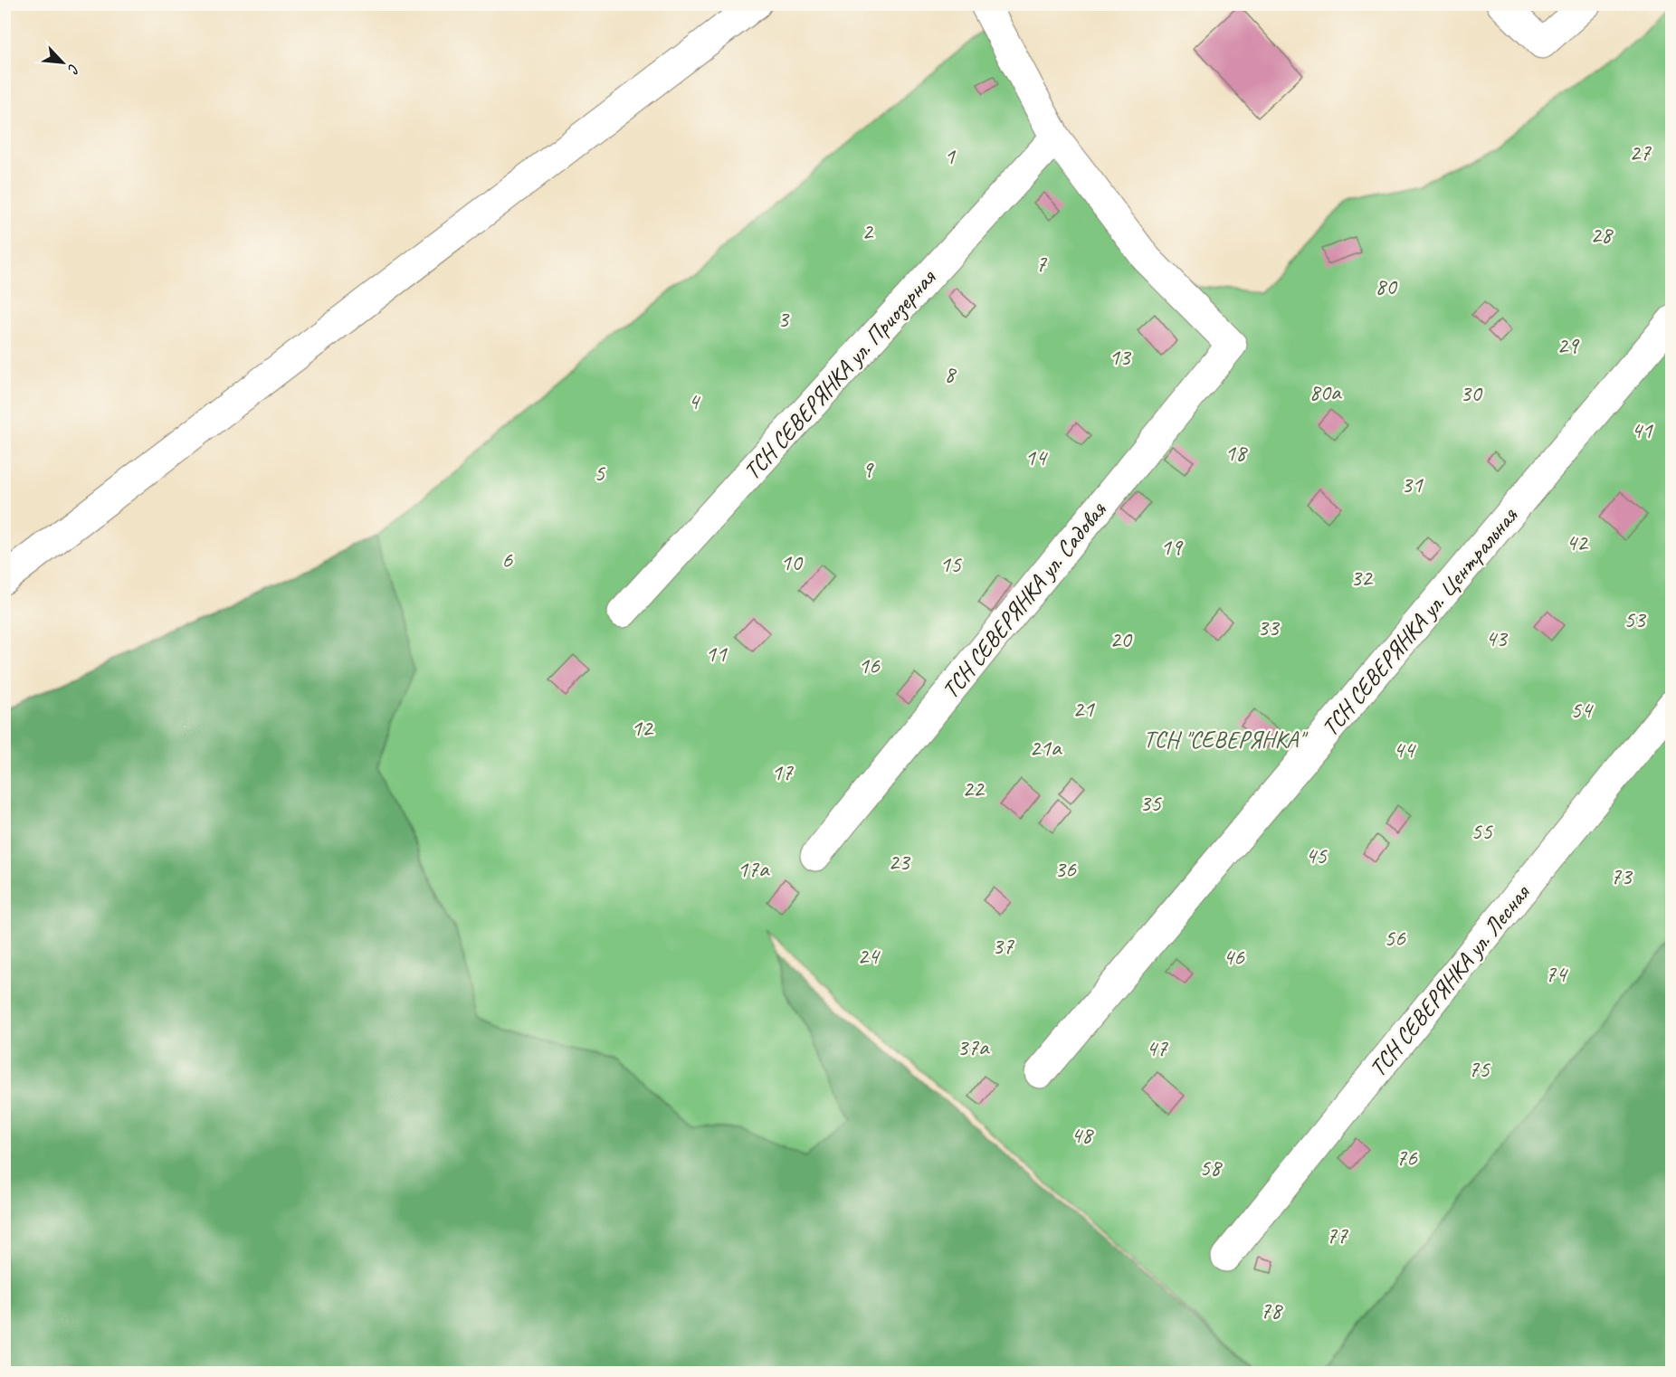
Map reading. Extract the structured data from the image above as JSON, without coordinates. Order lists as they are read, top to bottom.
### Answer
{
  "streets": {
    "lane": [
      "ТСН СЕВЕРЯНКА ул. Приозерная",
      "ТСН СЕВЕРЯНКА ул. Садовая",
      "ТСН СЕВЕРЯНКА ул. Центральная",
      "ТСН СЕВЕРЯНКА ул. Лесная"
    ]
  },
  "crossings": [
    ["ТСН СЕВЕРЯНКА ул. Приозерная", "ТСН СЕВЕРЯНКА ул. Садовая"]
  ],
  "parks": [
    "27",
    "1",
    "2",
    "28",
    "7",
    "80",
    "3",
    "29",
    "13",
    "8",
    "80а",
    "30",
    "4",
    "41",
    "18",
    "14",
    "9",
    "5",
    "31",
    "42",
    "19",
    "6",
    "10",
    "15",
    "32",
    "53",
    "33",
    "43",
    "20",
    "11",
    "16",
    "21",
    "54",
    "12",
    "ТСН \"СЕВЕРЯНКА\"",
    "21а",
    "44",
    "17",
    "22",
    "35",
    "55",
    "45",
    "23",
    "17а",
    "36",
    "73",
    "56",
    "37",
    "24",
    "46",
    "74",
    "37а",
    "47",
    "75",
    "48",
    "76",
    "58",
    "77",
    "78"
  ],
  "north": "bottom right"
}
